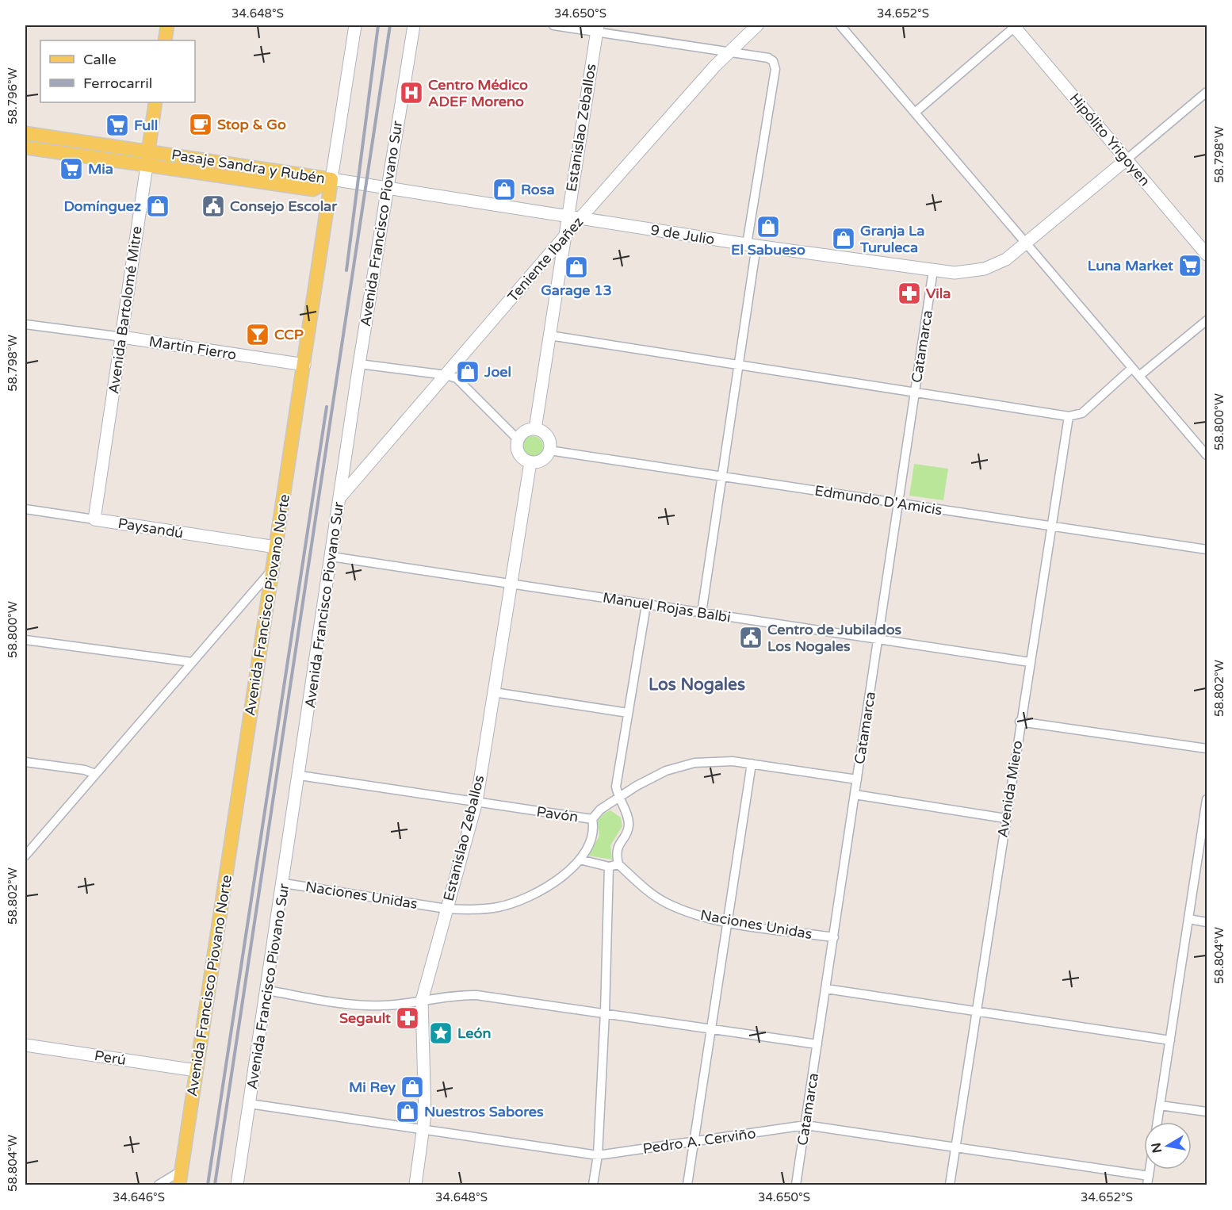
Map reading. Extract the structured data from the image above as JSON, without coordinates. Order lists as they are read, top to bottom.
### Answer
{
  "streets": {
    "main road": ["Pasaje Sandra y Rubén", "Avenida Bartolomé Mitre", "Avenida Francisco Piovano Norte"],
    "street": [
      "Estanislao Zeballos",
      "Hipólito Yrigoyen",
      "Avenida Francisco Piovano Sur",
      "9 de Julio",
      "Teniente Ibañez",
      "Catamarca",
      "Martín Fierro",
      "Edmundo D'Amicis",
      "Paysandú",
      "Manuel Rojas Balbi",
      "Avenida Miero",
      "Pavón",
      "Naciones Unidas",
      "Perú",
      "Pedro A. Cerviño"
    ]
  },
  "crossings": [
    ["Estanislao Zeballos", "9 de Julio"],
    ["Estanislao Zeballos", "Teniente Ibañez"],
    ["Estanislao Zeballos", "Edmundo D'Amicis"],
    ["Estanislao Zeballos", "Manuel Rojas Balbi"],
    ["Estanislao Zeballos", "Pavón"],
    ["Estanislao Zeballos", "Naciones Unidas"],
    ["Estanislao Zeballos", "Pedro A. Cerviño"],
    ["Pasaje Sandra y Rubén", "9 de Julio"],
    ["Pasaje Sandra y Rubén", "Avenida Bartolomé Mitre"],
    ["Pasaje Sandra y Rubén", "Avenida Francisco Piovano Norte"],
    ["Avenida Francisco Piovano Sur", "9 de Julio"],
    ["Avenida Francisco Piovano Sur", "Teniente Ibañez"],
    ["Avenida Francisco Piovano Sur", "Manuel Rojas Balbi"],
    ["Avenida Francisco Piovano Sur", "Pavón"],
    ["Avenida Francisco Piovano Sur", "Naciones Unidas"],
    ["Avenida Francisco Piovano Sur", "Pedro A. Cerviño"],
    ["9 de Julio", "Teniente Ibañez"],
    ["9 de Julio", "Catamarca"],
    ["9 de Julio", "Avenida Francisco Piovano Norte"],
    ["Avenida Bartolomé Mitre", "Martín Fierro"],
    ["Avenida Bartolomé Mitre", "Paysandú"],
    ["Catamarca", "Edmundo D'Amicis"],
    ["Catamarca", "Manuel Rojas Balbi"],
    ["Catamarca", "Pavón"],
    ["Catamarca", "Naciones Unidas"],
    ["Catamarca", "Pedro A. Cerviño"],
    ["Martín Fierro", "Avenida Francisco Piovano Norte"],
    ["Edmundo D'Amicis", "Avenida Miero"],
    ["Paysandú", "Avenida Francisco Piovano Norte"],
    ["Avenida Francisco Piovano Norte", "Perú"],
    ["Manuel Rojas Balbi", "Avenida Miero"],
    ["Avenida Miero", "Pedro A. Cerviño"],
    ["Pavón", "Naciones Unidas"]
  ],
  "districts": ["Los Nogales"],
  "places": {
    "hospital": ["Centro Médico ADEF Moreno"],
    "cafe": ["Stop & Go"],
    "supermarket": ["Full", "Mia", "Luna Market"],
    "shop": [
      "Rosa",
      "Domínguez",
      "El Sabueso",
      "Granja La Turuleca",
      "Garage 13",
      "Joel",
      "Mi Rey",
      "Nuestros Sabores"
    ],
    "public building": ["Consejo Escolar", "Centro de Jubilados Los Nogales"],
    "pharmacy": ["Vila", "Segault"],
    "bar": ["CCP"],
    "place": ["León"]
  },
  "legend": ["Calle", "Ferrocarril"],
  "north": "left",
  "coordinates": [
    "34.648°S",
    "34.650°S",
    "34.652°S",
    "58.796°W",
    "58.798°W",
    "58.800°W",
    "58.802°W",
    "58.804°W",
    "34.646°S"
  ]
}
